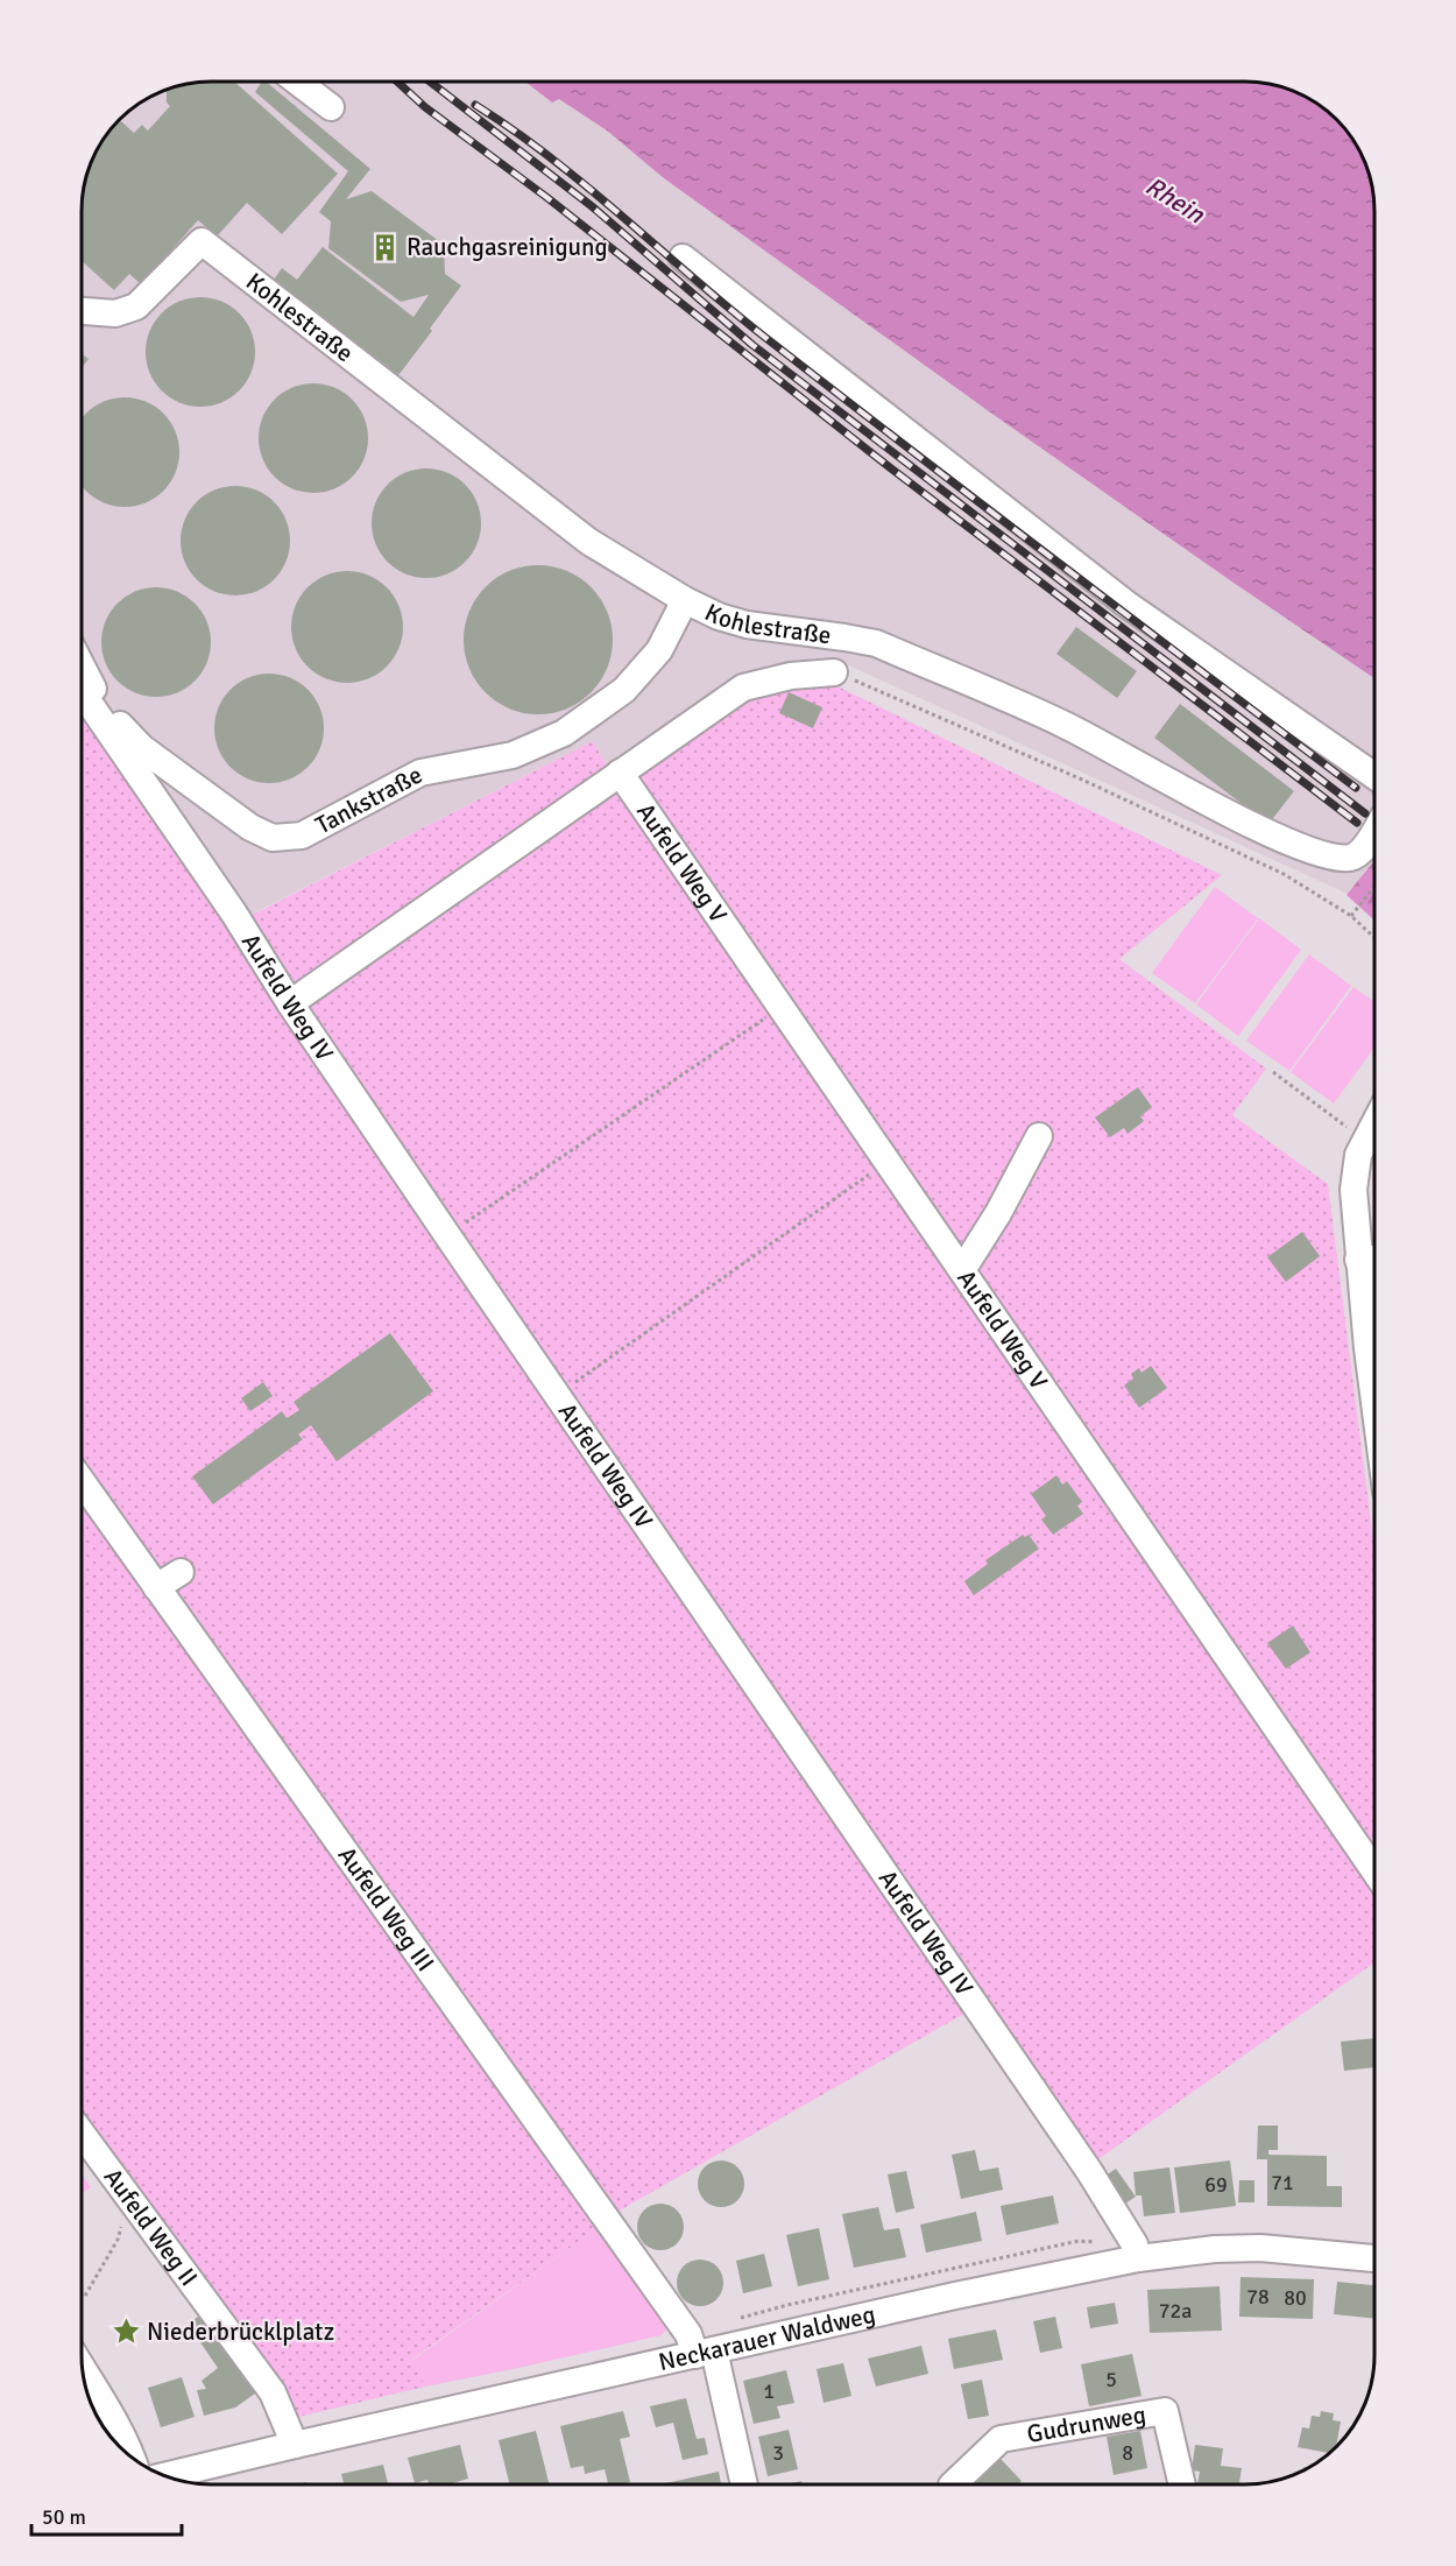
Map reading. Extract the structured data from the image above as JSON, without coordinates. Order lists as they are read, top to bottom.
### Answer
{
  "streets": {
    "street": [
      "Kohlestraße",
      "Tankstraße",
      "Aufeld Weg V",
      "Aufeld Weg IV",
      "Aufeld Weg III",
      "Aufeld Weg II",
      "Neckarauer Waldweg",
      "Gudrunweg"
    ]
  },
  "crossings": [
    ["Kohlestraße", "Tankstraße"],
    ["Aufeld Weg IV", "Neckarauer Waldweg"],
    ["Aufeld Weg III", "Neckarauer Waldweg"],
    ["Aufeld Weg II", "Neckarauer Waldweg"]
  ],
  "water": ["Rhein"],
  "places": {
    "building": ["Rauchgasreinigung"],
    "place": ["Niederbrücklplatz"]
  },
  "house_numbers": [
    "71",
    "69",
    "78",
    "80",
    "72a",
    "5",
    "1",
    "3",
    "8"
  ],
  "scale_bar": "50 m"
}
